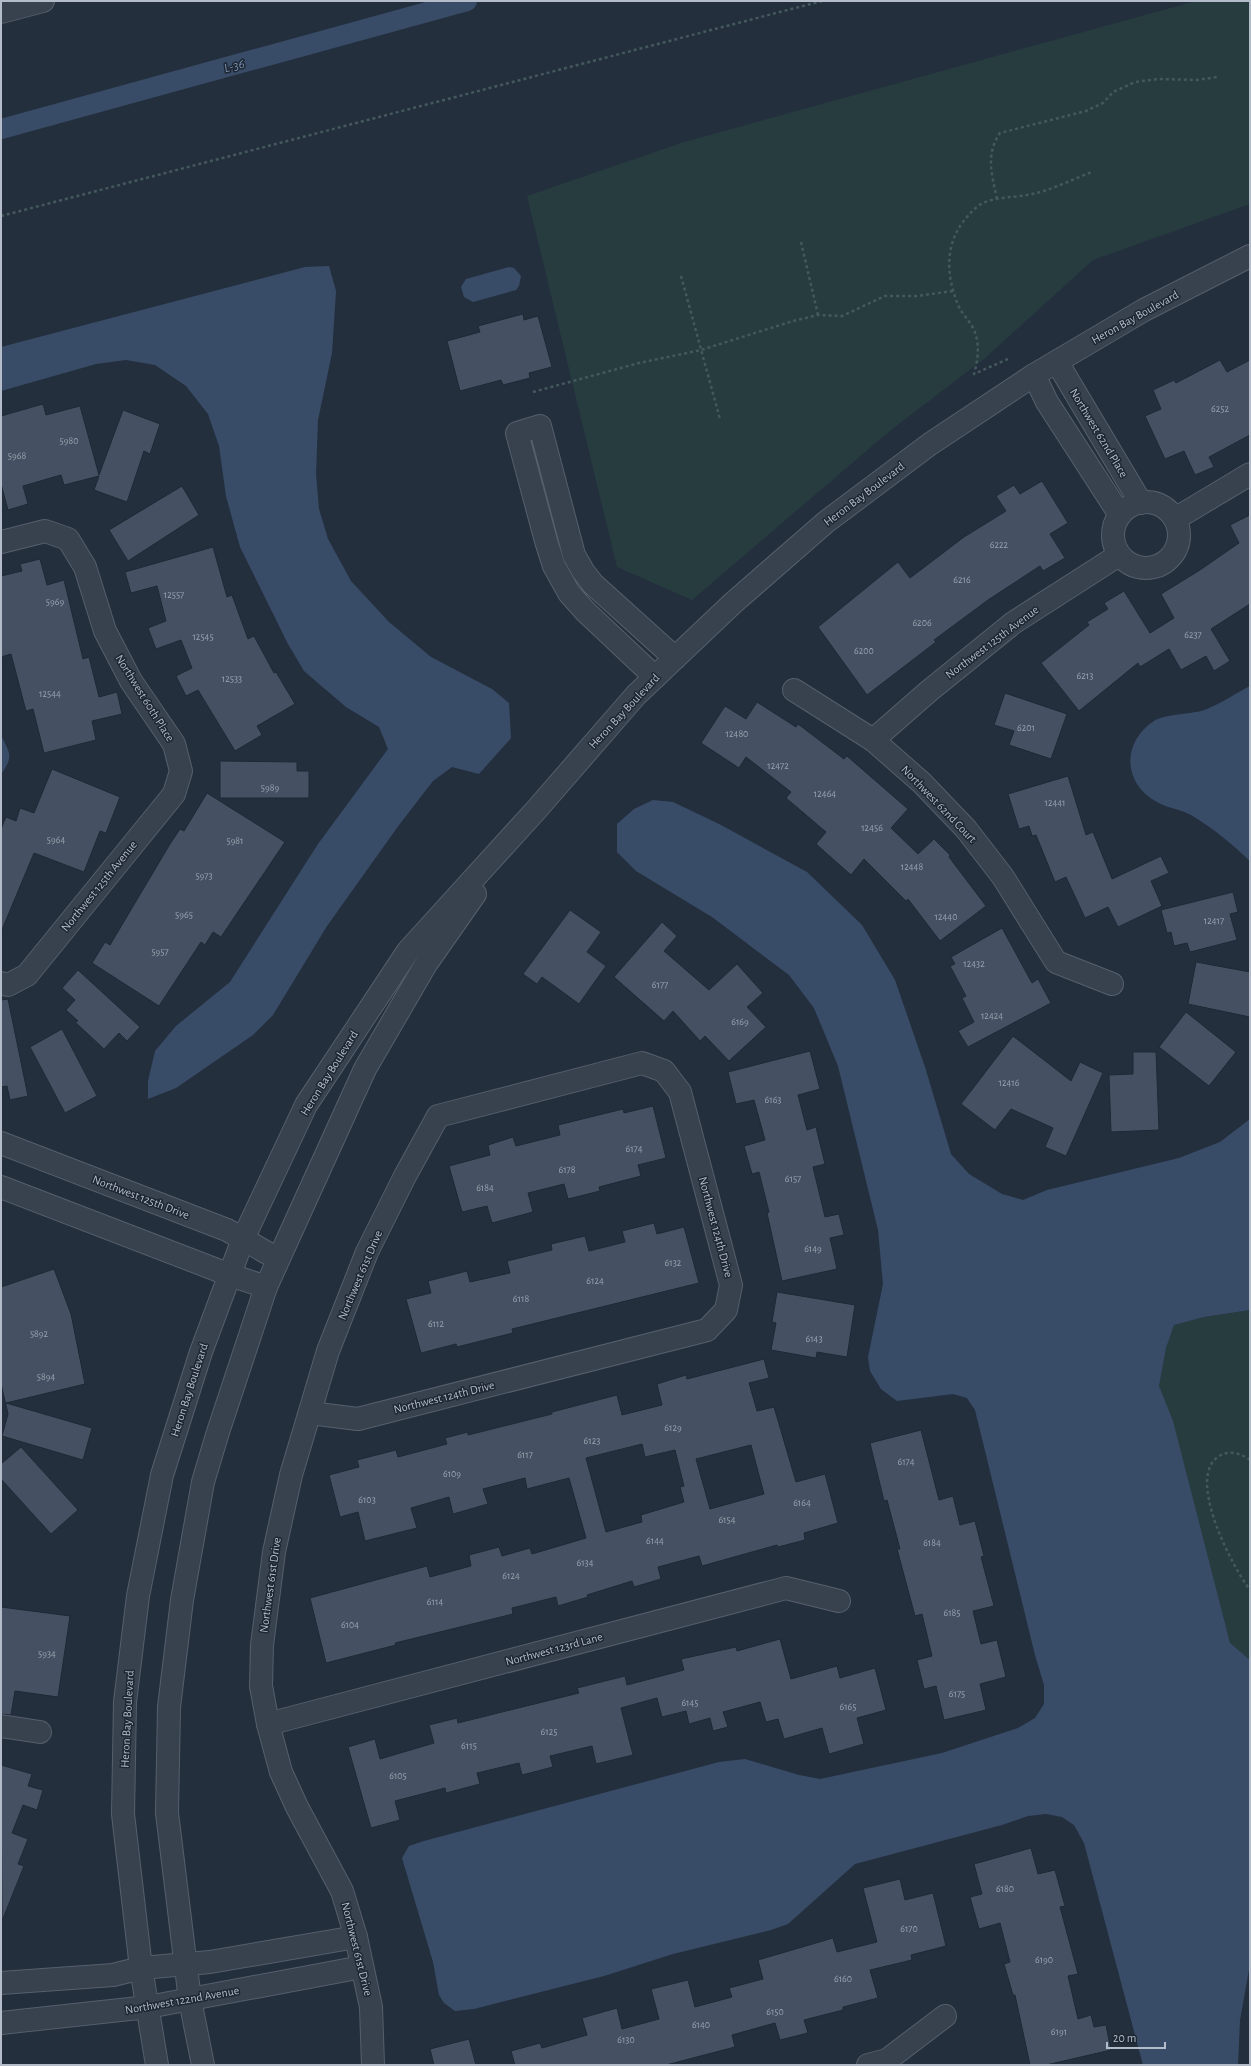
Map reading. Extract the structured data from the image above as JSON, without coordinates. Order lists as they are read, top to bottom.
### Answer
{
  "streets": {
    "street": [
      "Heron Bay Boulevard",
      "Northwest 62nd Place",
      "Northwest 125th Avenue",
      "Northwest 60th Place",
      "Northwest 62nd Court",
      "Northwest 125th Drive",
      "Northwest 124th Drive",
      "Northwest 61st Drive",
      "Northwest 123rd Lane",
      "Northwest 122nd Avenue"
    ]
  },
  "crossings": [
    ["Heron Bay Boulevard", "Northwest 62nd Place"],
    ["Heron Bay Boulevard", "Northwest 125th Drive"],
    ["Heron Bay Boulevard", "Northwest 122nd Avenue"],
    ["Northwest 62nd Place", "Northwest 125th Avenue"],
    ["Northwest 125th Avenue", "Northwest 60th Place"],
    ["Northwest 125th Avenue", "Northwest 62nd Court"],
    ["Northwest 124th Drive", "Northwest 61st Drive"],
    ["Northwest 61st Drive", "Northwest 123rd Lane"],
    ["Northwest 61st Drive", "Northwest 122nd Avenue"]
  ],
  "water": ["L-36"],
  "house_numbers": [
    "6252",
    "5980",
    "5968",
    "6222",
    "6216",
    "12557",
    "5969",
    "6206",
    "6237",
    "12545",
    "6200",
    "6213",
    "12533",
    "12544",
    "6201",
    "12480",
    "12472",
    "5989",
    "12464",
    "12441",
    "12456",
    "5964",
    "5981",
    "12448",
    "5973",
    "5965",
    "12440",
    "12417",
    "5957",
    "12432",
    "6177",
    "12424",
    "6169",
    "12416",
    "6163",
    "6174",
    "6178",
    "6157",
    "6184",
    "6149",
    "6132",
    "6124",
    "6118",
    "6112",
    "5892",
    "6143",
    "5894",
    "6129",
    "6123",
    "6117",
    "6174",
    "6109",
    "6103",
    "6164",
    "6154",
    "6144",
    "6184",
    "6134",
    "6124",
    "6114",
    "6185",
    "6104",
    "5934",
    "6175",
    "6145",
    "6165",
    "6125",
    "6115",
    "6105",
    "6180",
    "6170",
    "6190",
    "6160",
    "6150",
    "6140",
    "6191",
    "6130"
  ],
  "scale_bar": "20 m"
}
